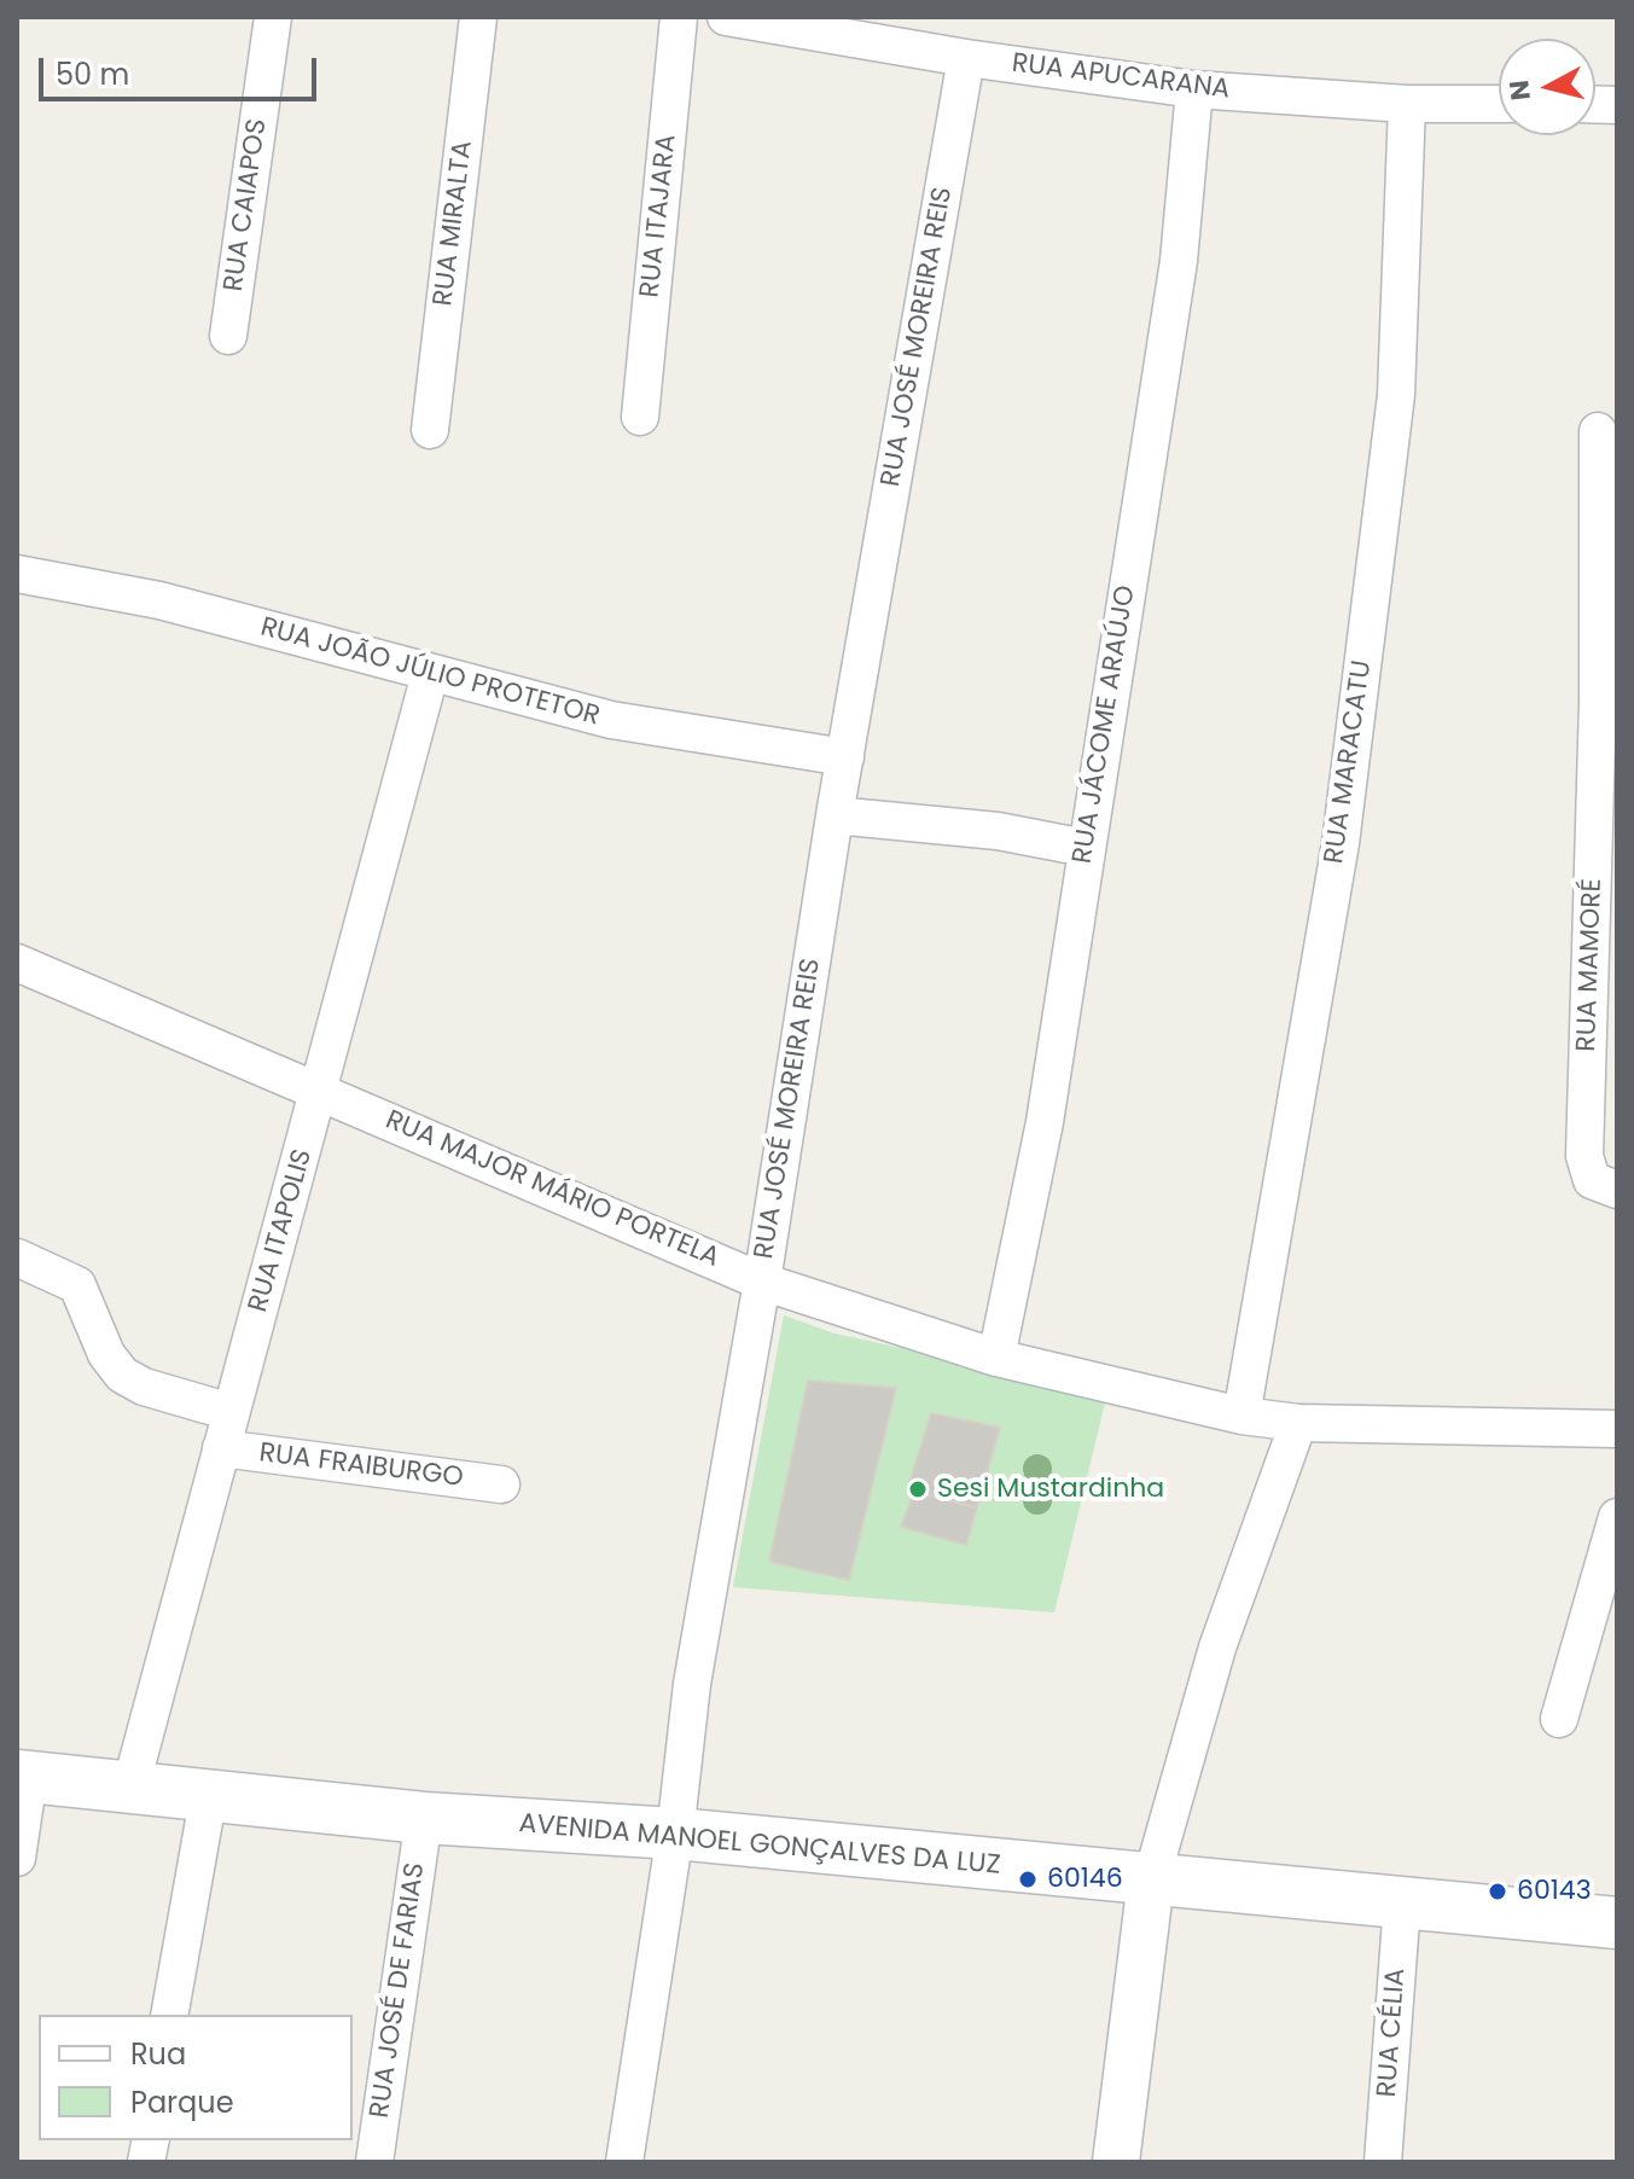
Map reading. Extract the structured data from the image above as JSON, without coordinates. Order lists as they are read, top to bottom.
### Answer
{
  "streets": {
    "main road": ["AVENIDA MANOEL GONÇALVES DA LUZ"],
    "street": [
      "RUA APUCARANA",
      "RUA CAIAPOS",
      "RUA ITAJARA",
      "RUA MIRALTA",
      "RUA JOSÉ MOREIRA REIS",
      "RUA JOÃO JÚLIO PROTETOR",
      "RUA JÁCOME ARAÚJO",
      "RUA MARACATU",
      "RUA MAMORÉ",
      "RUA MAJOR MÁRIO PORTELA",
      "RUA ITAPOLIS",
      "RUA FRAIBURGO",
      "RUA JOSÉ DE FARIAS",
      "RUA CÉLIA"
    ]
  },
  "crossings": [
    ["RUA APUCARANA", "RUA JOSÉ MOREIRA REIS"],
    ["RUA APUCARANA", "RUA JÁCOME ARAÚJO"],
    ["RUA APUCARANA", "RUA MARACATU"],
    ["RUA JOSÉ MOREIRA REIS", "RUA JOÃO JÚLIO PROTETOR"],
    ["RUA JOSÉ MOREIRA REIS", "RUA MAJOR MÁRIO PORTELA"],
    ["RUA JOSÉ MOREIRA REIS", "AVENIDA MANOEL GONÇALVES DA LUZ"],
    ["RUA JOÃO JÚLIO PROTETOR", "RUA ITAPOLIS"],
    ["RUA JÁCOME ARAÚJO", "RUA MAJOR MÁRIO PORTELA"],
    ["RUA MARACATU", "RUA MAJOR MÁRIO PORTELA"],
    ["RUA MAJOR MÁRIO PORTELA", "RUA ITAPOLIS"],
    ["RUA ITAPOLIS", "RUA FRAIBURGO"],
    ["RUA ITAPOLIS", "AVENIDA MANOEL GONÇALVES DA LUZ"],
    ["AVENIDA MANOEL GONÇALVES DA LUZ", "RUA JOSÉ DE FARIAS"],
    ["AVENIDA MANOEL GONÇALVES DA LUZ", "RUA CÉLIA"]
  ],
  "places": ["Sesi Mustardinha", "60146", "60143"],
  "legend": ["Rua", "Parque"],
  "scale_bar": "50 m",
  "north": "left"
}
